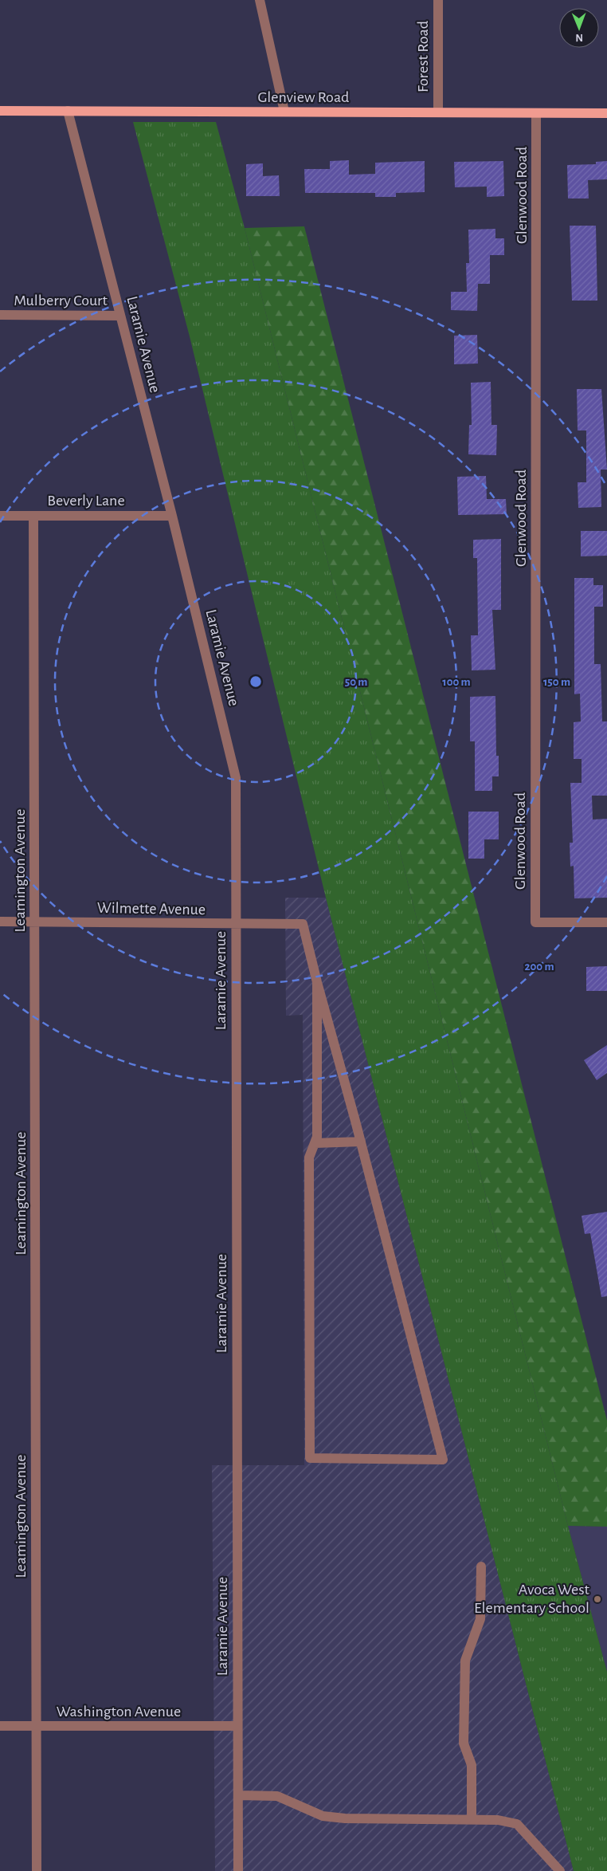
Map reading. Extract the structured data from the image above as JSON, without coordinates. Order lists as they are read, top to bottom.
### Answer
{
  "streets": {
    "main road": ["Glenview Road"],
    "street": [
      "Forest Road",
      "Glenwood Road",
      "Mulberry Court",
      "Laramie Avenue",
      "Beverly Lane",
      "Leamington Avenue",
      "Wilmette Avenue",
      "Washington Avenue"
    ]
  },
  "crossings": [
    ["Forest Road", "Glenview Road"],
    ["Glenview Road", "Glenwood Road"],
    ["Glenview Road", "Laramie Avenue"],
    ["Mulberry Court", "Laramie Avenue"],
    ["Laramie Avenue", "Beverly Lane"],
    ["Laramie Avenue", "Wilmette Avenue"],
    ["Laramie Avenue", "Washington Avenue"],
    ["Beverly Lane", "Leamington Avenue"],
    ["Leamington Avenue", "Wilmette Avenue"],
    ["Leamington Avenue", "Washington Avenue"]
  ],
  "places": ["Avoca West Elementary School"],
  "north": "bottom",
  "rings": [
    "50 m",
    "100 m",
    "150 m",
    "200 m"
  ]
}
